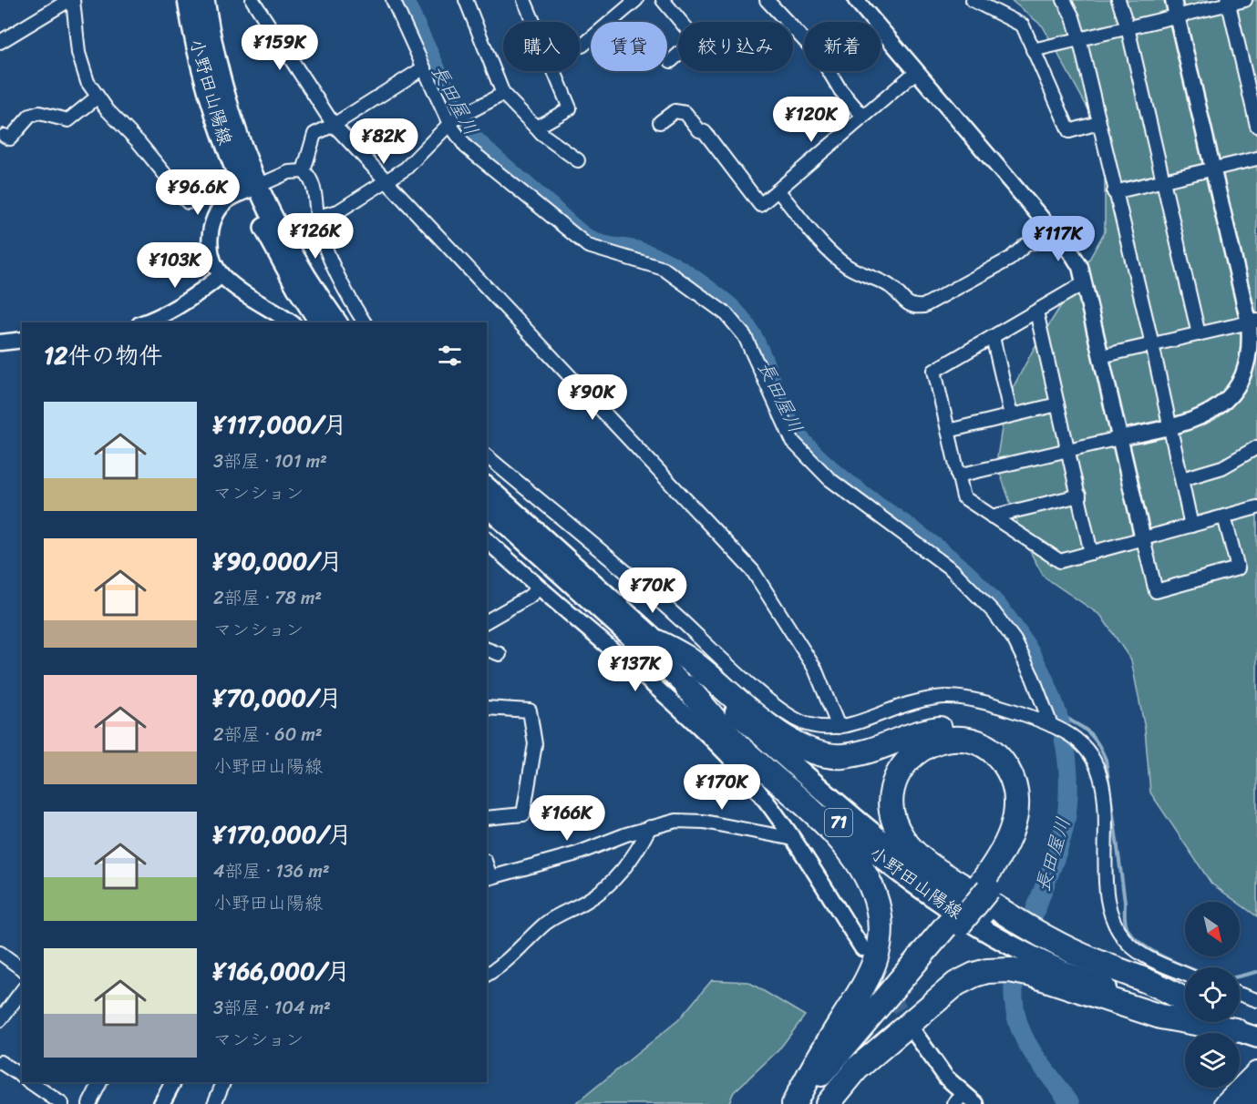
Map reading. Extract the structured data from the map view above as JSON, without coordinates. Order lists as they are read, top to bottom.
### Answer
{
  "streets": {
    "main road": ["小野田山陽線", "71"]
  },
  "water": ["長田屋川"],
  "north": "bottom right",
  "page": {
    "chip": [
      "購入",
      "賃貸",
      "絞り込み",
      "新着"
    ],
    "price": [
      "¥159K",
      "¥120K",
      "¥82K",
      "¥96.6K",
      "¥126K",
      "¥117K",
      "¥103K",
      "¥90K",
      "¥70K",
      "¥137K",
      "¥170K",
      "¥166K"
    ],
    "heading": "12件の物件",
    "list": [
      {
        "name": "¥117,000/月",
        "note": "3部屋 · 101 m² · マンション"
      },
      {
        "name": "¥90,000/月",
        "note": "2部屋 · 78 m² · マンション"
      },
      {
        "name": "¥70,000/月",
        "note": "2部屋 · 60 m² · 小野田山陽線"
      },
      {
        "name": "¥170,000/月",
        "note": "4部屋 · 136 m² · 小野田山陽線"
      },
      {
        "name": "¥166,000/月",
        "note": "3部屋 · 104 m² · マンション"
      }
    ]
  }
}
